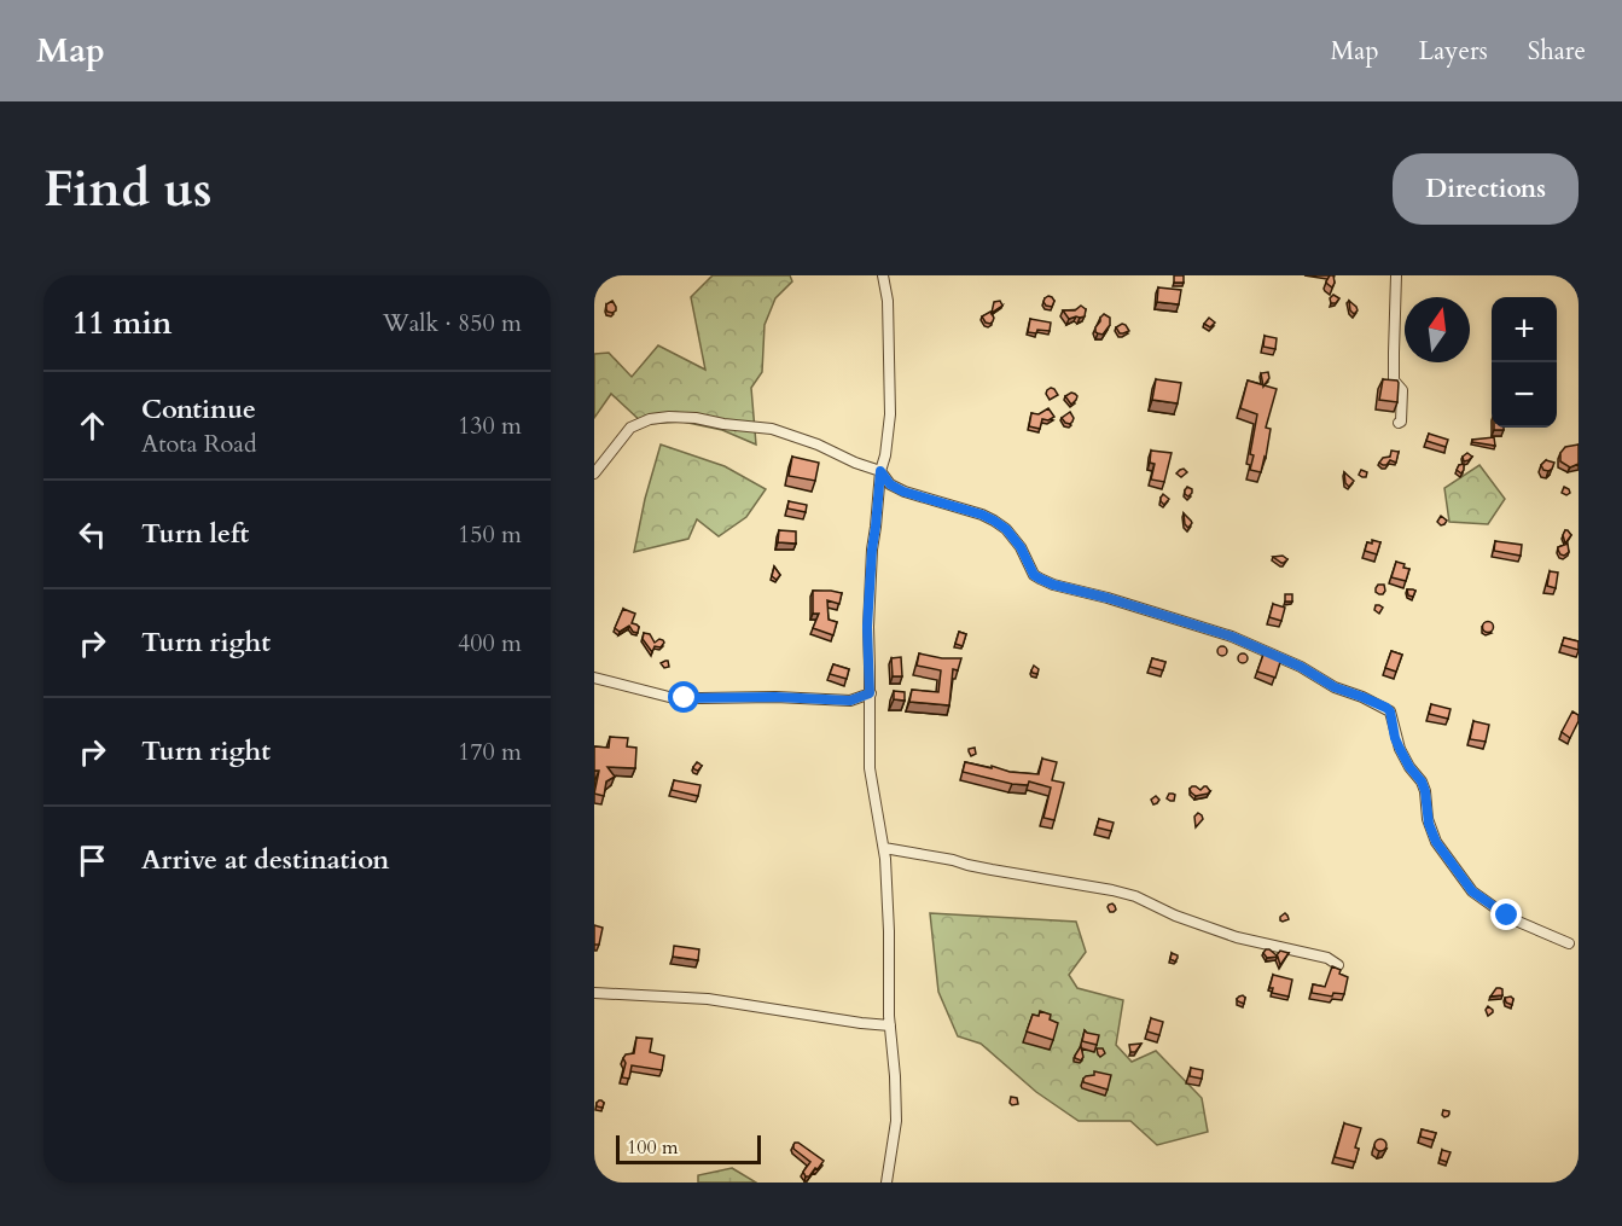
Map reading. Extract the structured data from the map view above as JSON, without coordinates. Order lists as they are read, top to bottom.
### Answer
{
  "scale_bar": "100 m",
  "north": "top",
  "page": {
    "header": "Map",
    "nav": ["Map", "Layers", "Share"],
    "buttons": "Directions",
    "title": "Find us",
    "heading": ["11 min", "Walk · 850 m"],
    "map_buttons": ["+", "−"],
    "list": [
      ["Continue", "Atota Road", "130 m"],
      ["Turn left", "150 m"],
      ["Turn right", "400 m"],
      ["Turn right", "170 m"],
      "Arrive at destination"
    ],
    "scale": "100 m"
  }
}
